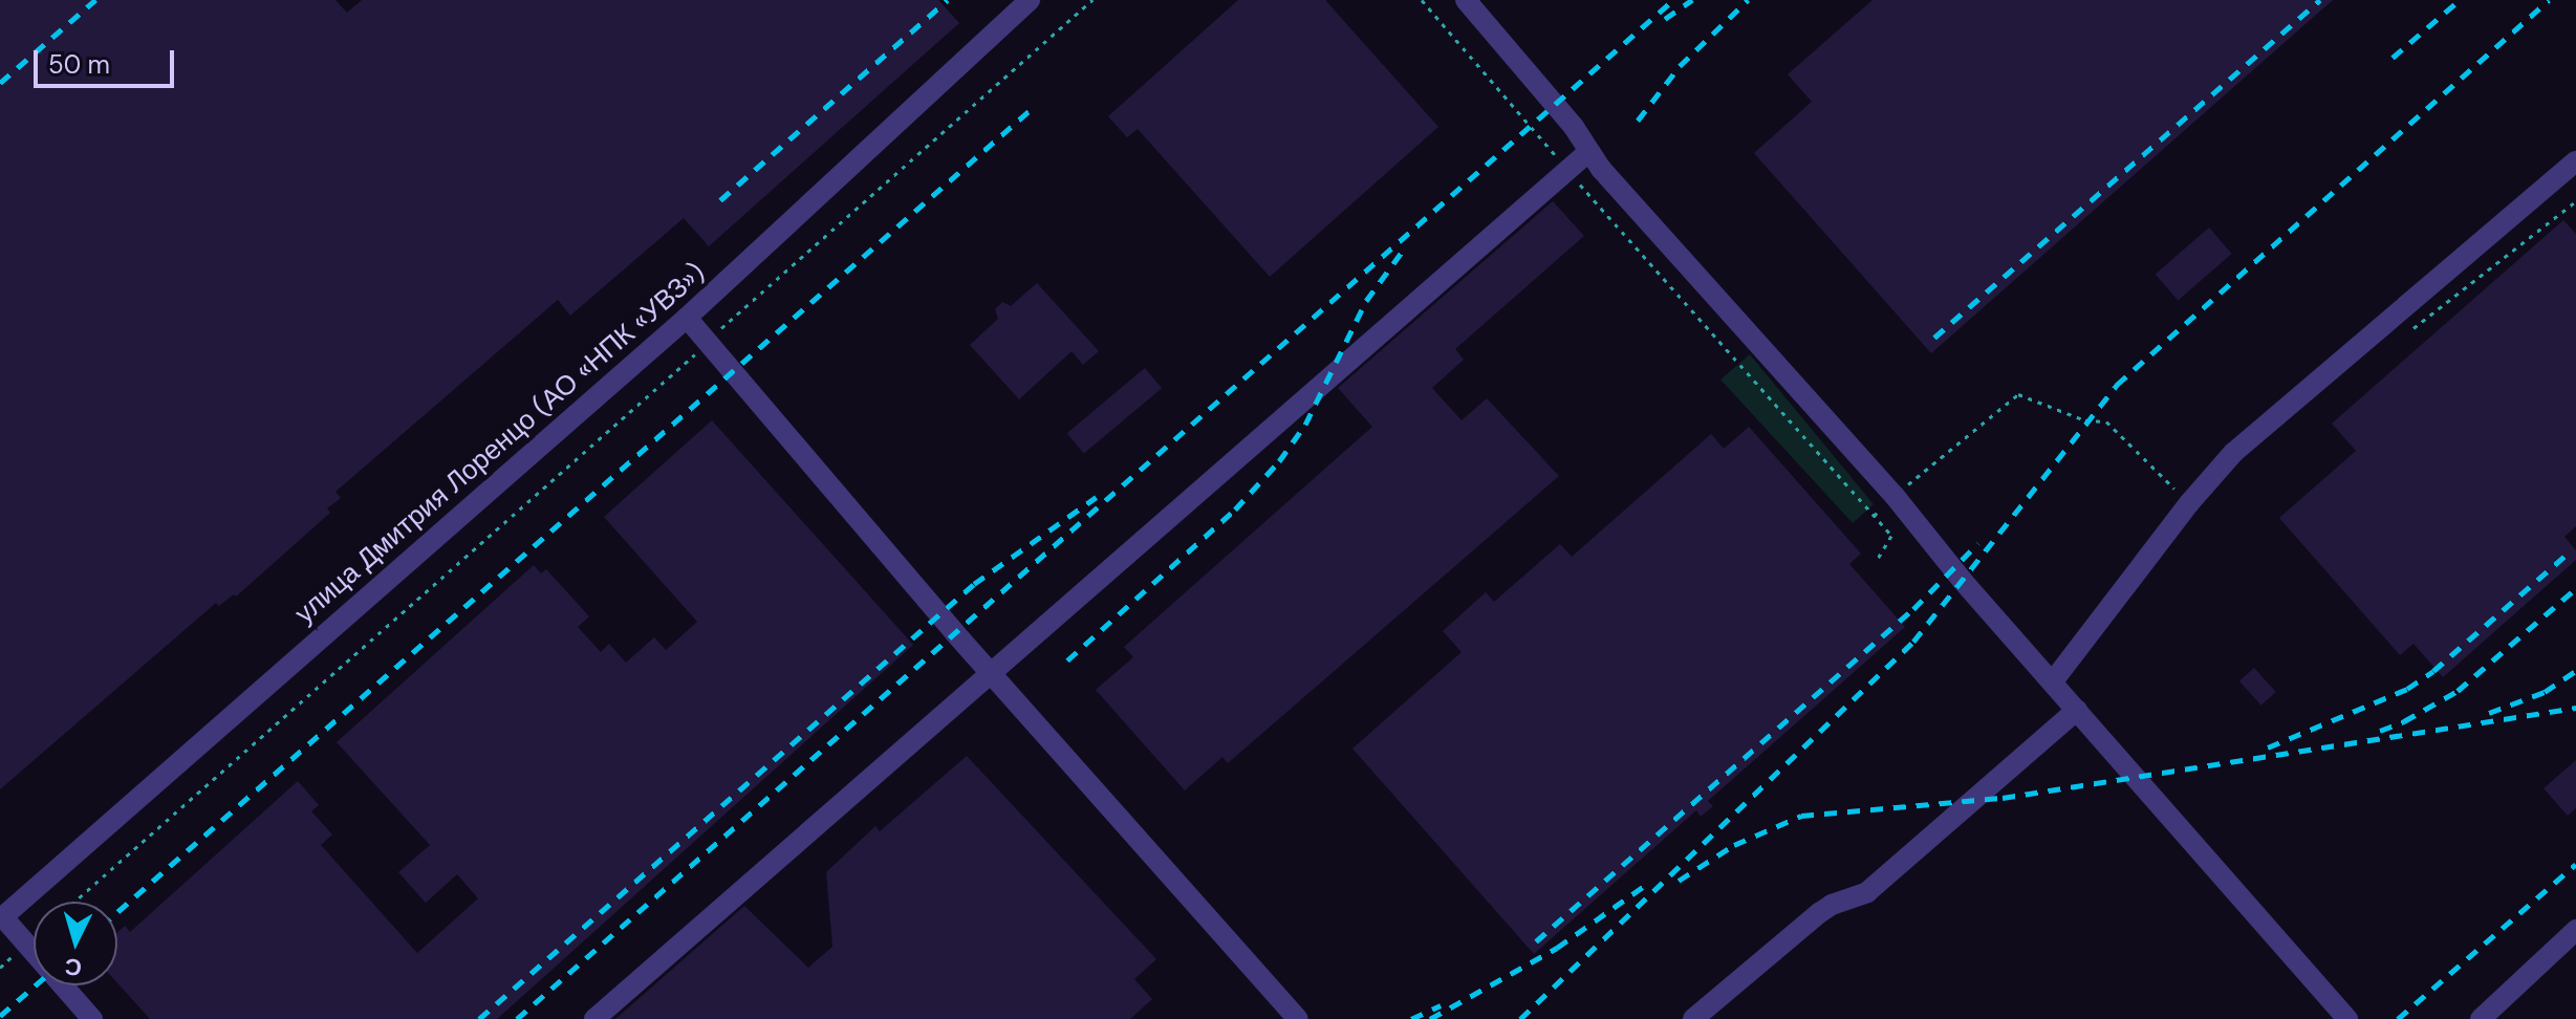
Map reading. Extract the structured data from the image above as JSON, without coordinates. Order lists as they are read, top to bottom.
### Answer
{
  "streets": {
    "lane": ["улица Дмитрия Лоренцо (АО «НПК «УВЗ»)"]
  },
  "scale_bar": "50 m",
  "north": "bottom"
}
